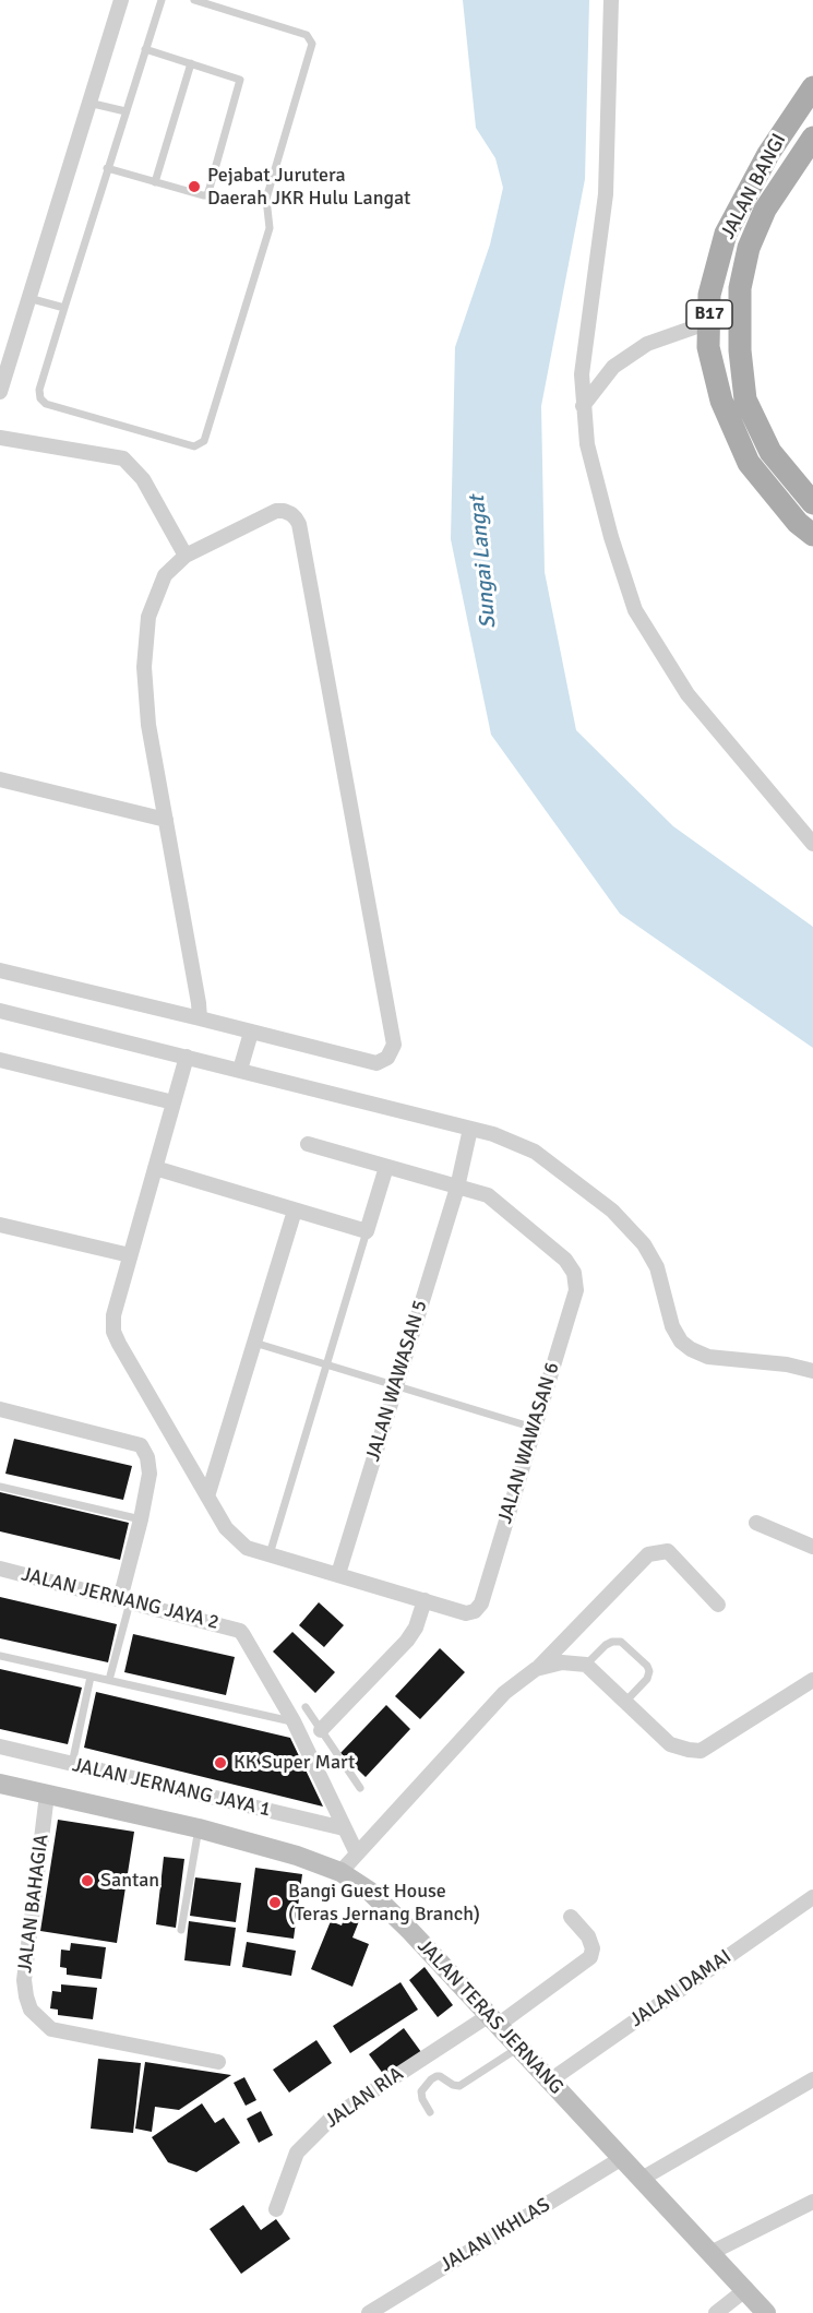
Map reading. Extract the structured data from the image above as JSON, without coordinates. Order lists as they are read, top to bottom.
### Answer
{
  "streets": {
    "main road": ["JALAN BANGI", "B17", "JALAN TERAS JERNANG"],
    "street": [
      "JALAN WAWASAN 5",
      "JALAN WAWASAN 6",
      "JALAN JERNANG JAYA 2",
      "JALAN JERNANG JAYA 1",
      "JALAN BAHAGIA",
      "JALAN DAMAI",
      "JALAN RIA",
      "JALAN IKHLAS"
    ]
  },
  "crossings": [
    ["JALAN WAWASAN 5", "JALAN WAWASAN 6"],
    ["JALAN BAHAGIA", "JALAN TERAS JERNANG"],
    ["JALAN DAMAI", "JALAN TERAS JERNANG"],
    ["JALAN TERAS JERNANG", "JALAN RIA"],
    ["JALAN TERAS JERNANG", "JALAN IKHLAS"]
  ],
  "water": ["Sungai Langat"],
  "places": [
    "Pejabat Jurutera Daerah JKR Hulu Langat",
    "KK Super Mart",
    "Santan",
    "Bangi Guest House (Teras Jernang Branch)"
  ]
}
